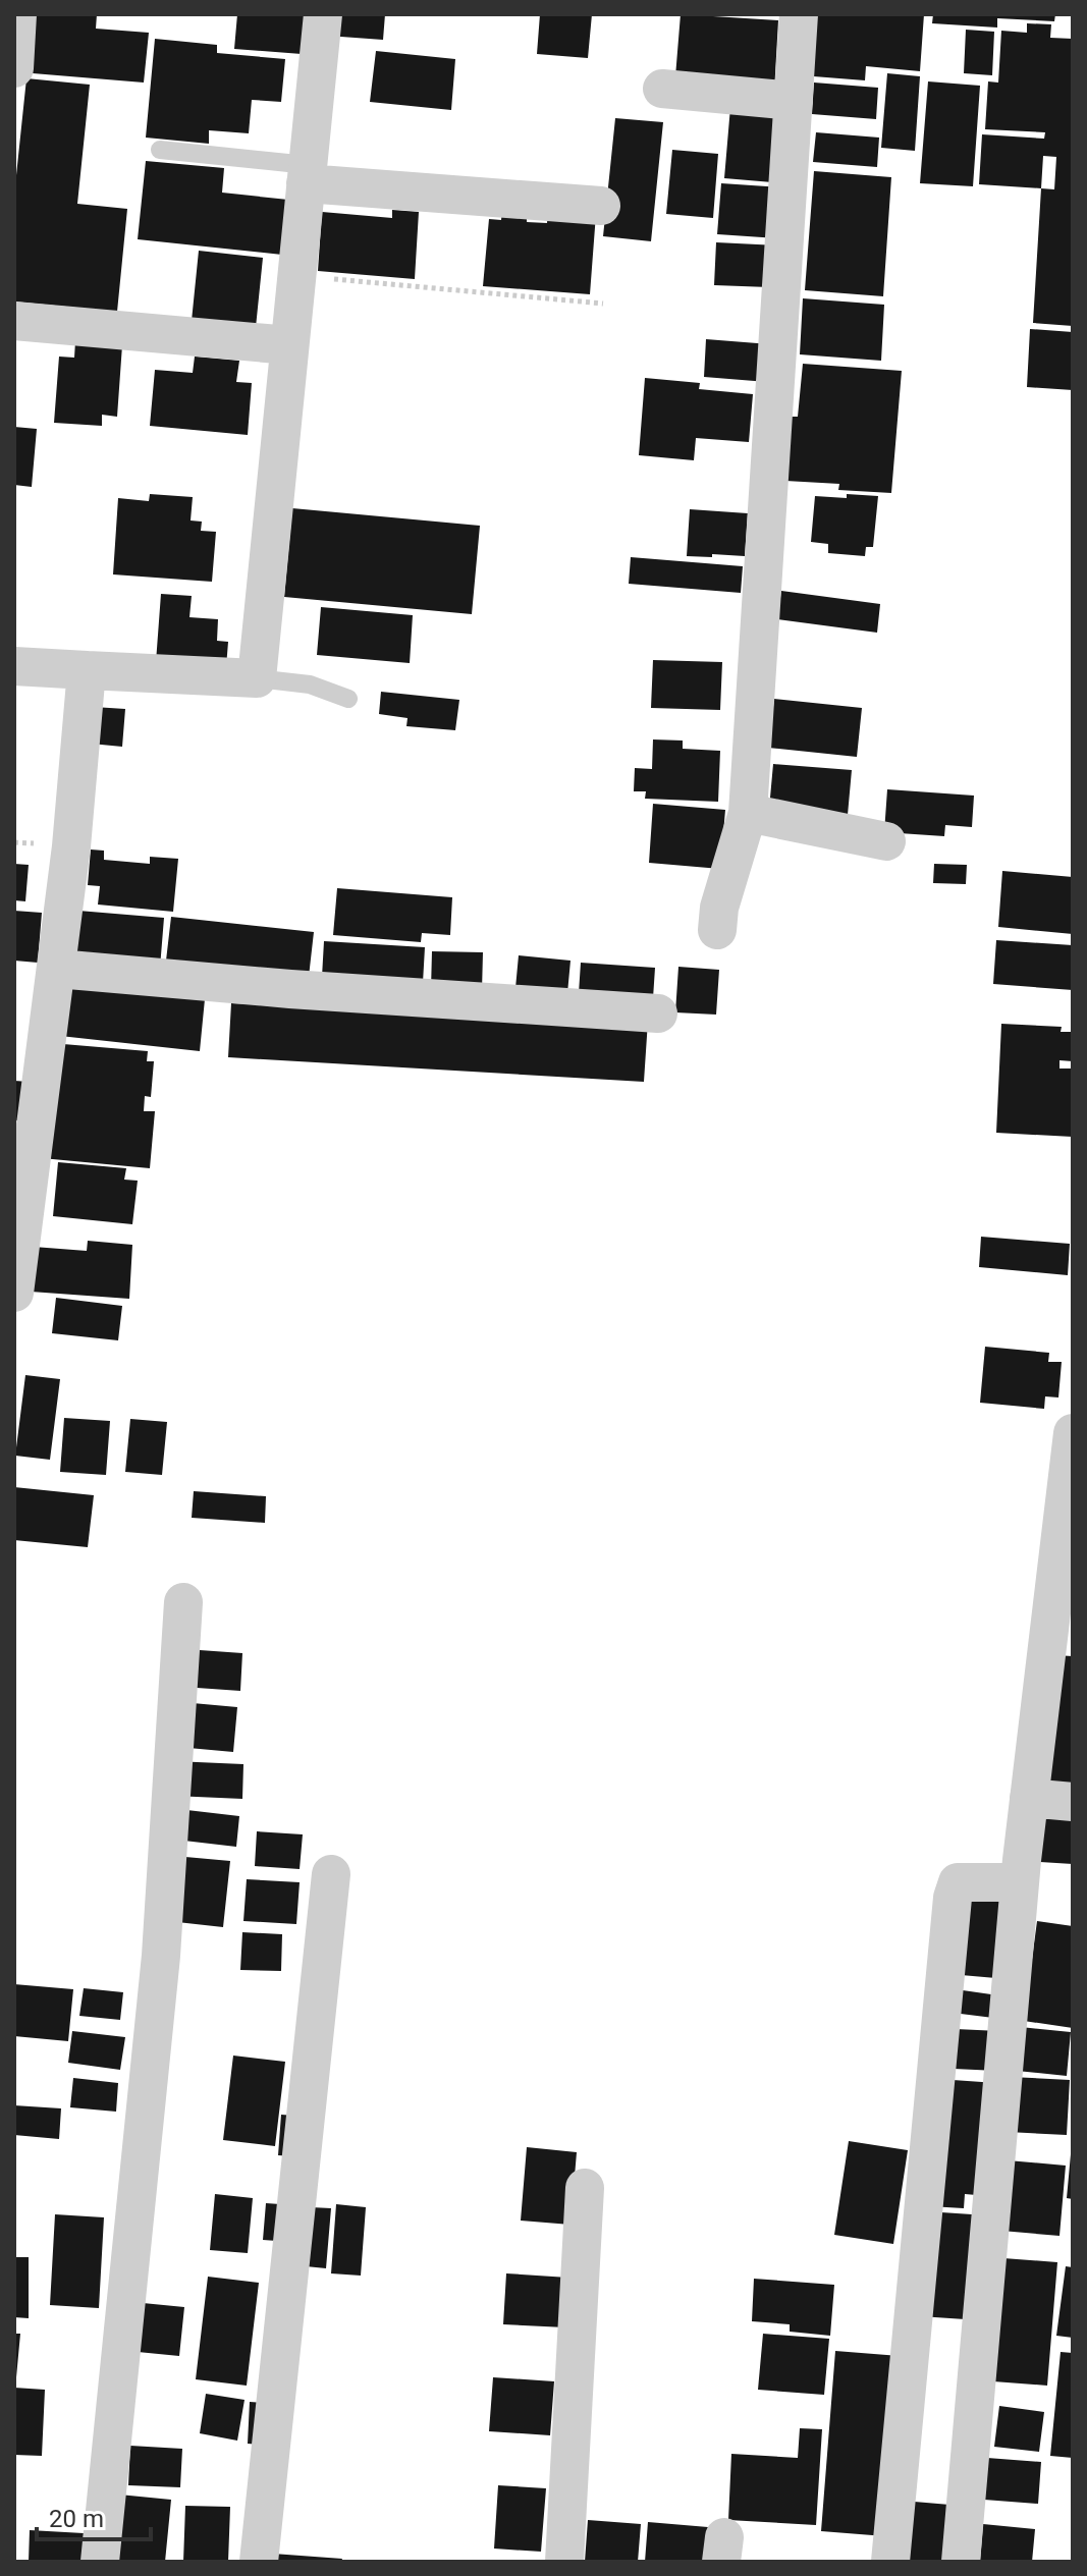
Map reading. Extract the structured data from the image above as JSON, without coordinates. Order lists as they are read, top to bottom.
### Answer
{
  "scale_bar": "20 m"
}
